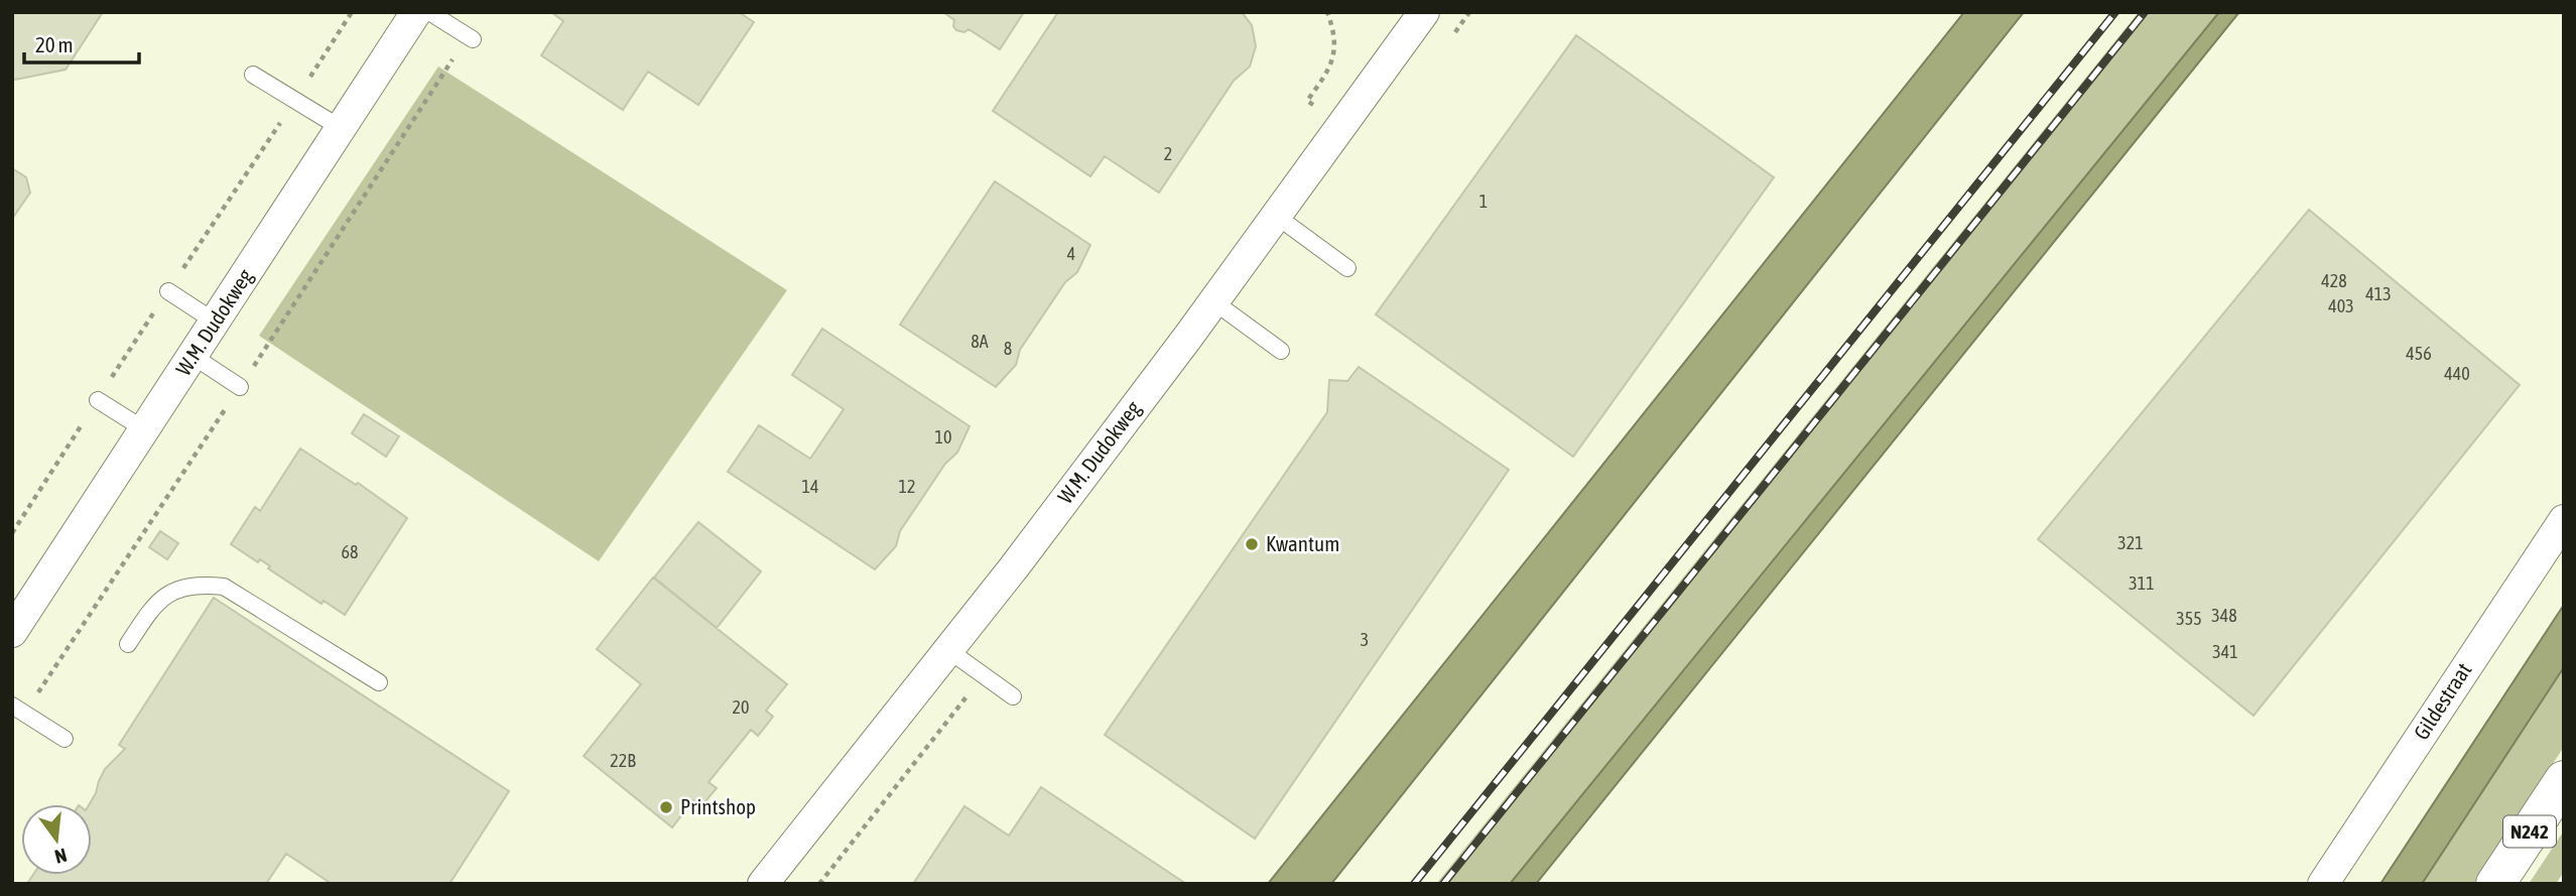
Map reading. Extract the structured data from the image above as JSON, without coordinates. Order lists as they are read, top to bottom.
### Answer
{
  "streets": {
    "main road": ["N242"],
    "street": ["W.M. Dudokweg", "Gildestraat"]
  },
  "places": ["Kwantum", "Printshop"],
  "house_numbers": [
    "2",
    "1",
    "4",
    "428",
    "413",
    "403",
    "8A",
    "8",
    "456",
    "440",
    "10",
    "14",
    "12",
    "321",
    "68",
    "311",
    "348",
    "355",
    "3",
    "341",
    "20",
    "22B"
  ],
  "scale_bar": "20 m",
  "north": "bottom"
}
